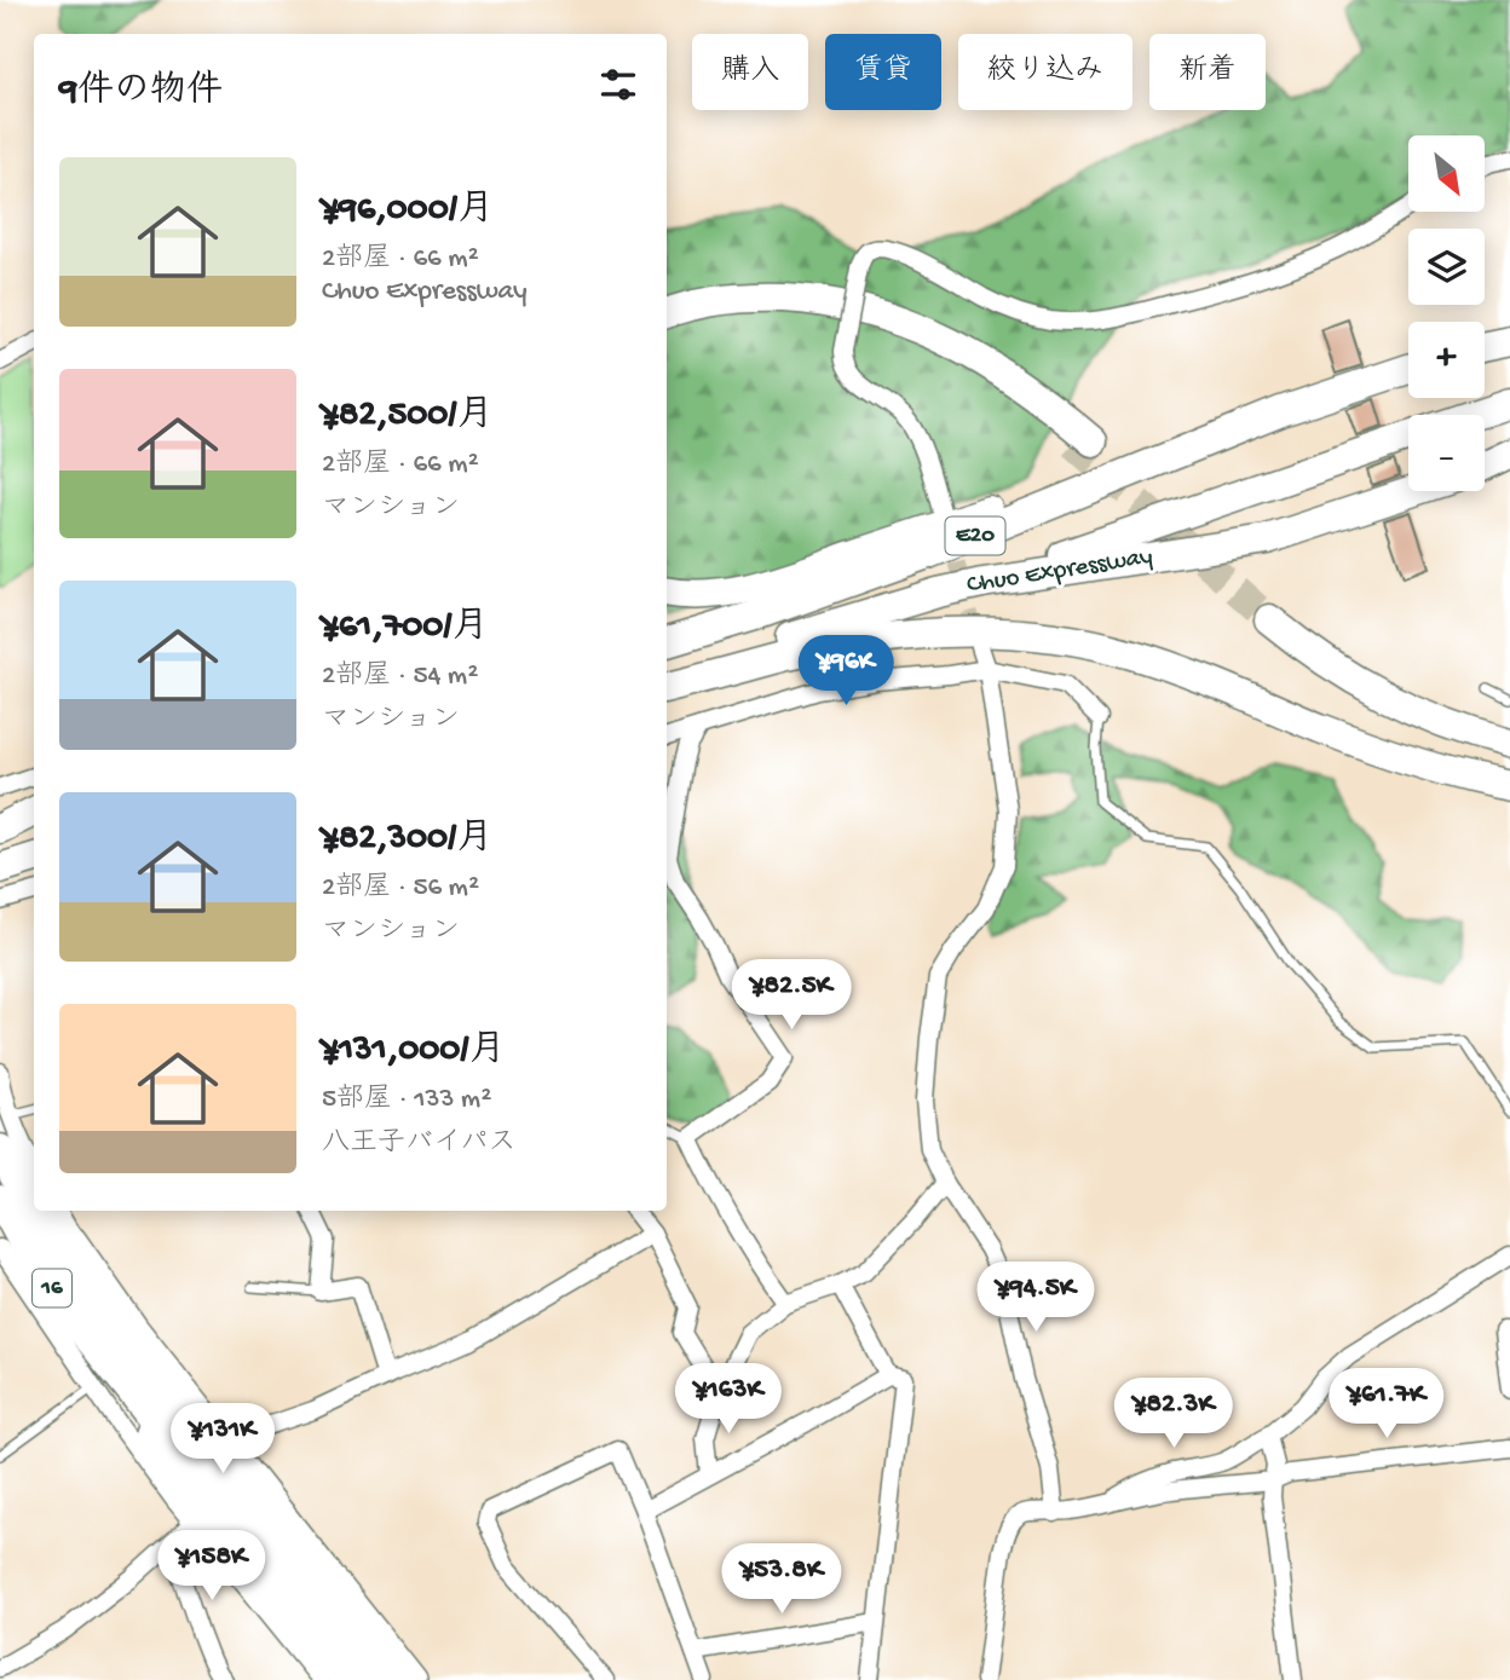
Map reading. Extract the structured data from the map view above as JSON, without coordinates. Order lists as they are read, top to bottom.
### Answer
{
  "streets": {
    "highway": ["E20", "Chuo Expressway", "16"]
  },
  "north": "bottom right",
  "page": {
    "chip": [
      "購入",
      "賃貸",
      "絞り込み",
      "新着"
    ],
    "heading": "9件の物件",
    "map_buttons": ["+", "−"],
    "list": [
      {
        "name": "¥96,000/月",
        "note": "2部屋 · 66 m² · Chuo Expressway"
      },
      {
        "name": "¥82,500/月",
        "note": "2部屋 · 66 m² · マンション"
      },
      {
        "name": "¥61,700/月",
        "note": "2部屋 · 54 m² · マンション"
      },
      {
        "name": "¥82,300/月",
        "note": "2部屋 · 56 m² · マンション"
      },
      {
        "name": "¥131,000/月",
        "note": "5部屋 · 133 m² · 八王子バイパス"
      }
    ],
    "price": [
      "¥96K",
      "¥82.5K",
      "¥94.5K",
      "¥163K",
      "¥61.7K",
      "¥82.3K",
      "¥131K",
      "¥158K",
      "¥53.8K"
    ]
  }
}
